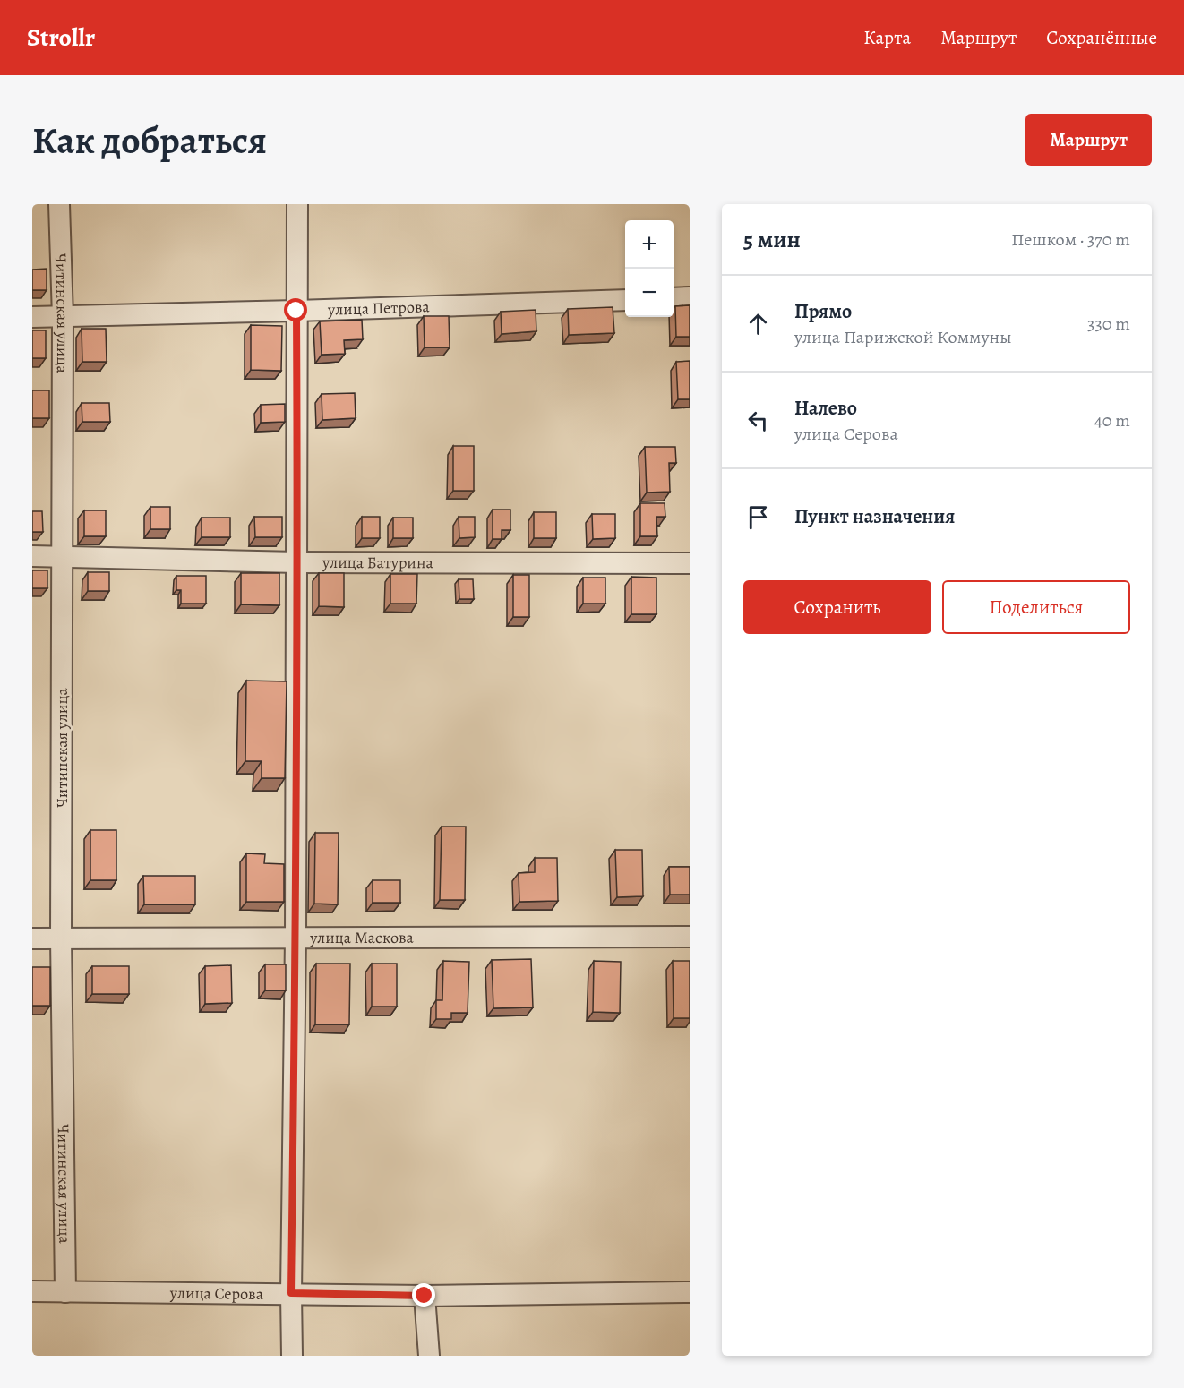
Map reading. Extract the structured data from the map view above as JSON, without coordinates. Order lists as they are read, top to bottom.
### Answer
{
  "streets": {
    "street": [
      "улица Петрова",
      "Читинская улица",
      "улица Батурина",
      "улица Маскова",
      "улица Серова"
    ]
  },
  "crossings": [
    ["улица Петрова", "Читинская улица"],
    ["Читинская улица", "улица Батурина"],
    ["Читинская улица", "улица Маскова"],
    ["Читинская улица", "улица Серова"]
  ],
  "page": {
    "header": "Strollr",
    "nav": ["Карта", "Маршрут", "Сохранённые"],
    "buttons": [
      "Маршрут",
      ["Сохранить", "Поделиться"]
    ],
    "title": "Как добраться",
    "heading": ["5 мин", "Пешком · 370 m"],
    "map_buttons": ["+", "−"],
    "list": [
      ["Прямо", "улица Парижской Коммуны", "330 m"],
      ["Налево", "улица Серова", "40 m"],
      "Пункт назначения"
    ]
  }
}
